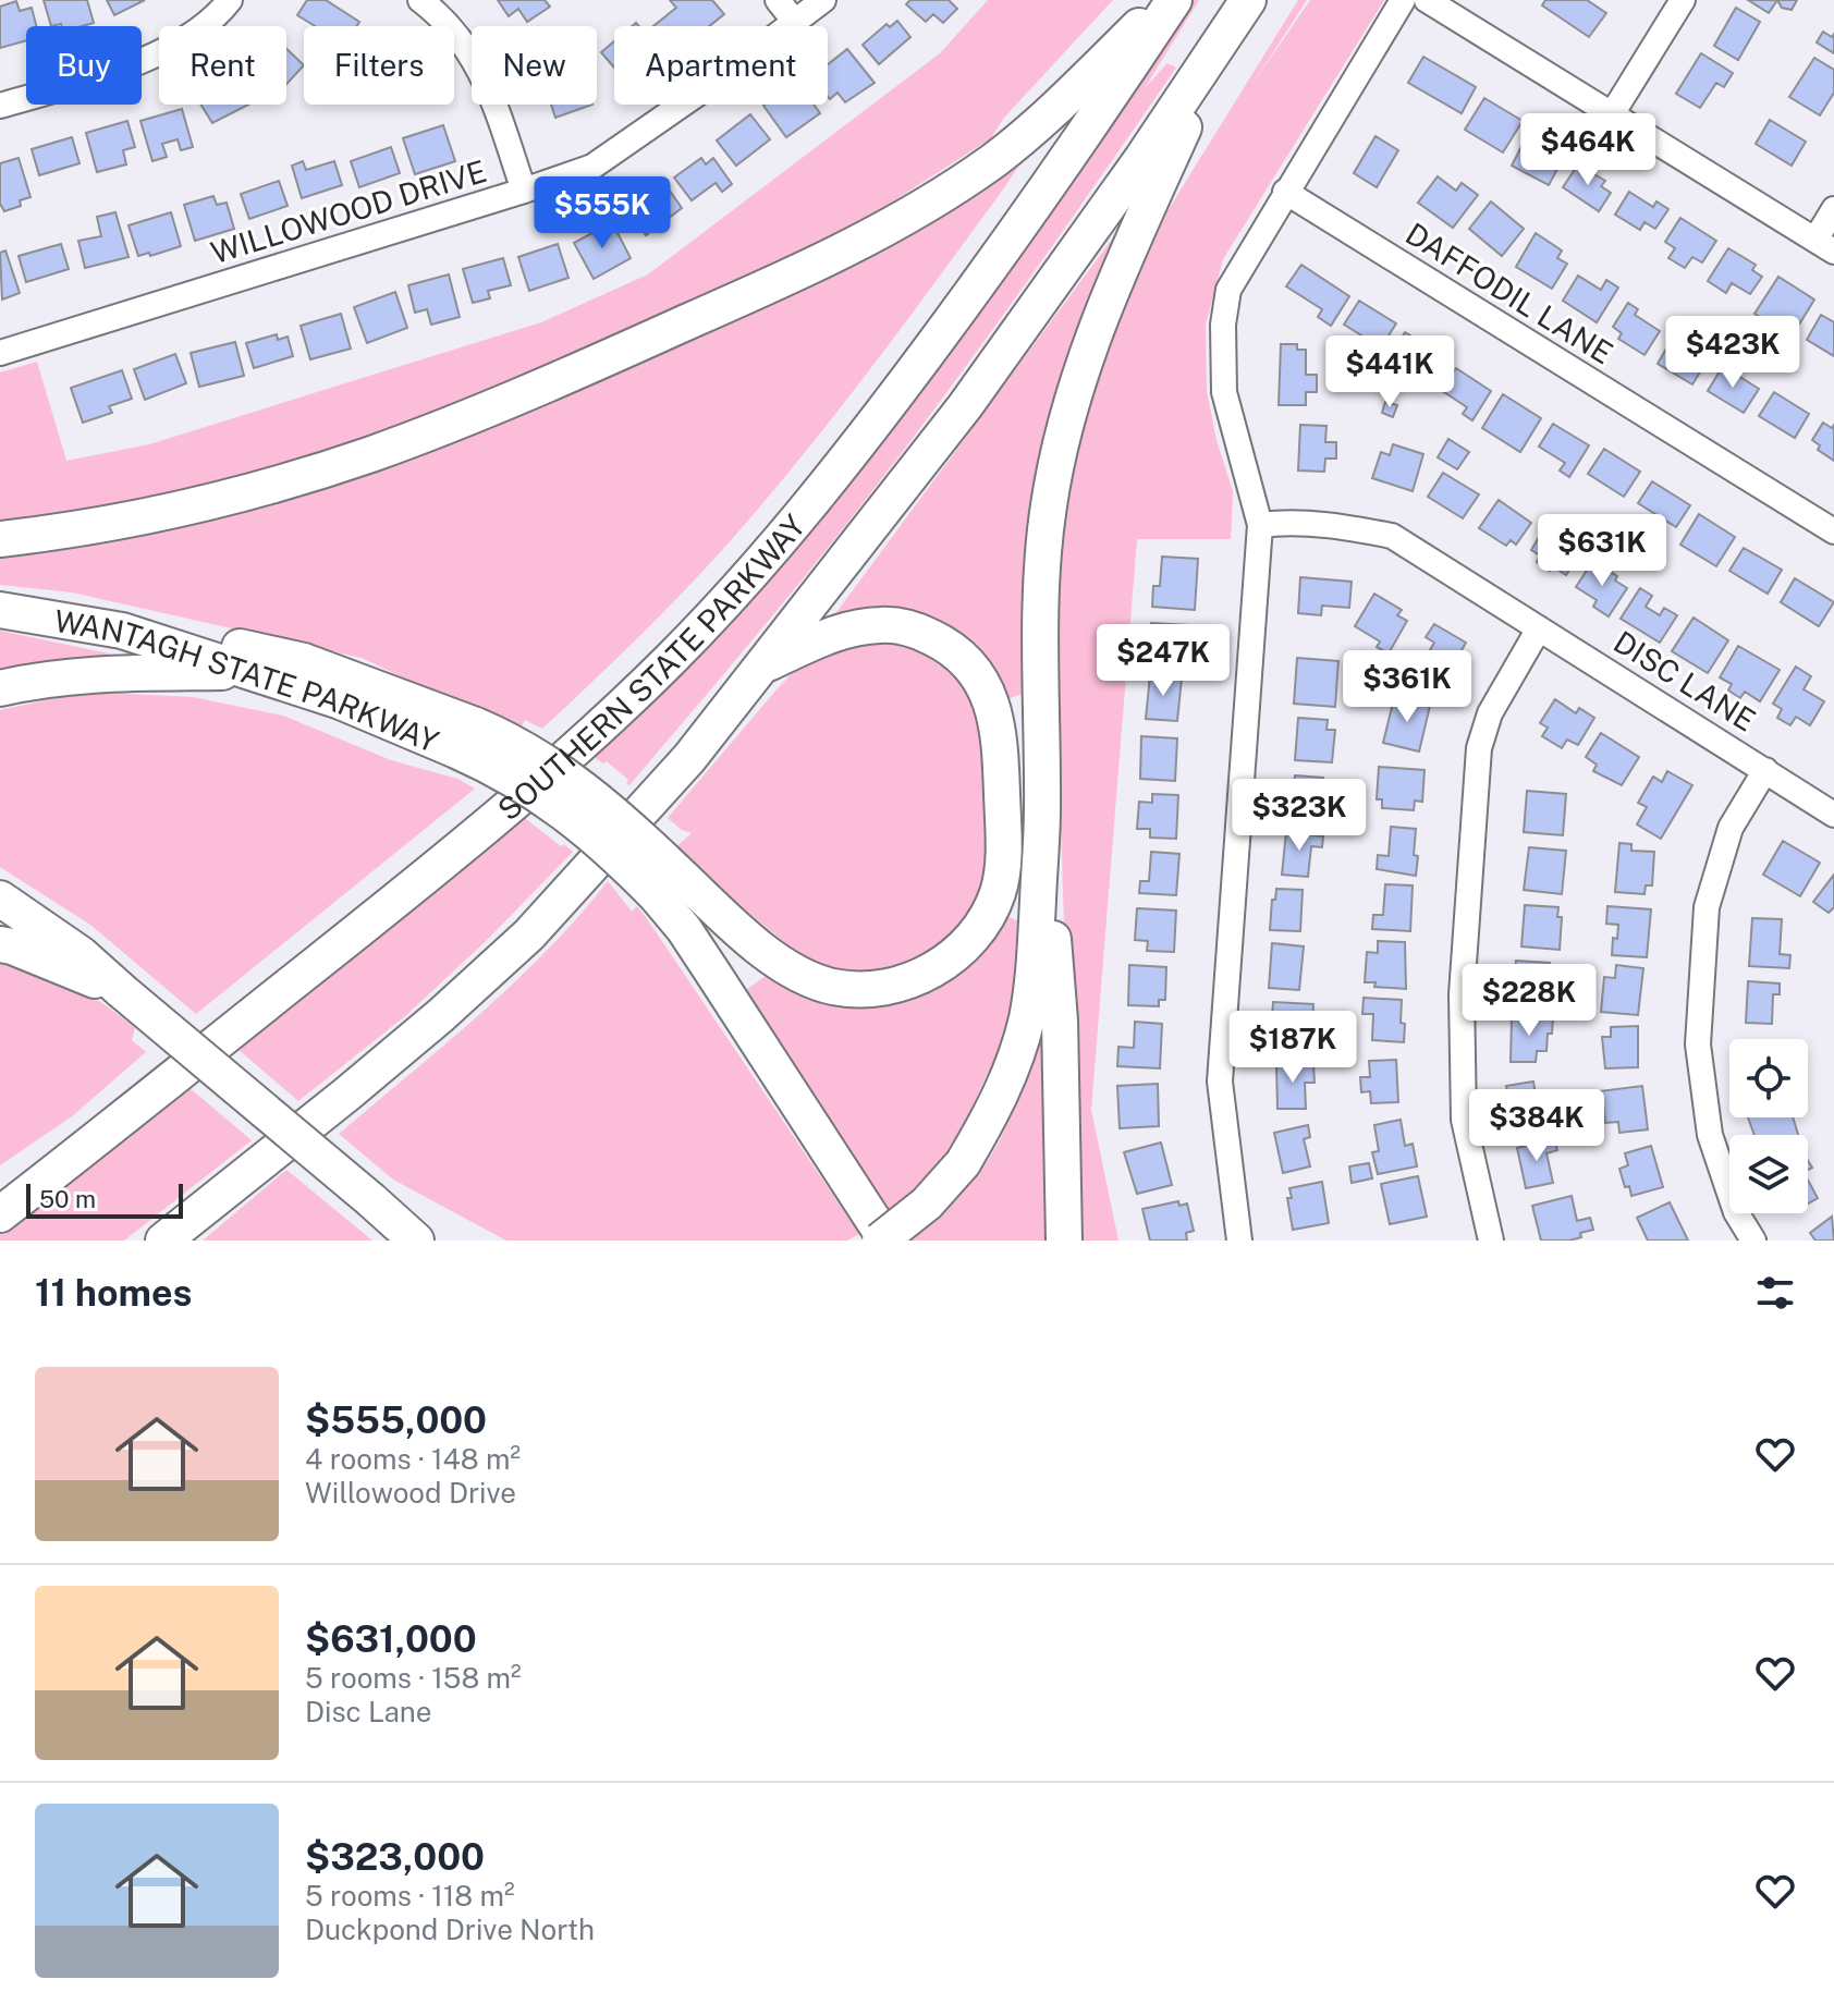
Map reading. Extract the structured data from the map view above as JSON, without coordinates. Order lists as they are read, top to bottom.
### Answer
{
  "streets": {
    "highway": ["SOUTHERN STATE PARKWAY", "WANTAGH STATE PARKWAY"],
    "street": ["WILLOWOOD DRIVE", "DAFFODIL LANE", "DISC LANE"]
  },
  "scale_bar": "50 m",
  "page": {
    "chip": [
      "Buy",
      "Rent",
      "Filters",
      "New",
      "Apartment"
    ],
    "price": [
      "$464K",
      "$555K",
      "$423K",
      "$441K",
      "$631K",
      "$247K",
      "$361K",
      "$323K",
      "$228K",
      "$187K",
      "$384K"
    ],
    "scale": "50 m",
    "heading": "11 homes",
    "list": [
      {
        "name": "$555,000",
        "note": "4 rooms · 148 m² · Willowood Drive"
      },
      {
        "name": "$631,000",
        "note": "5 rooms · 158 m² · Disc Lane"
      },
      {
        "name": "$323,000",
        "note": "5 rooms · 118 m² · Duckpond Drive North"
      }
    ]
  }
}
